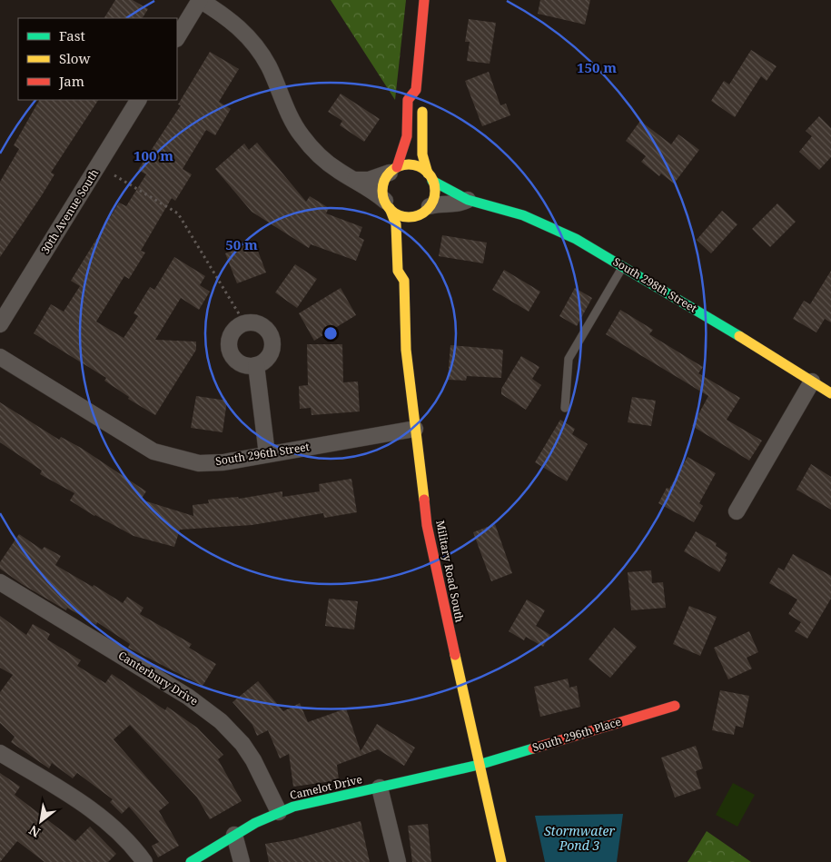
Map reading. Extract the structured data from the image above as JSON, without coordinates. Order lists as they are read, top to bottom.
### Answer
{
  "streets": {
    "main road": [
      "South 298th Street",
      "Military Road South",
      "South 296th Place",
      "Camelot Drive"
    ],
    "street": ["30th Avenue South", "South 296th Street", "Canterbury Drive"]
  },
  "crossings": [
    ["South 298th Street", "Military Road South"],
    ["South 296th Street", "Military Road South"],
    ["Military Road South", "South 296th Place"],
    ["Military Road South", "Camelot Drive"],
    ["Canterbury Drive", "Camelot Drive"],
    ["South 296th Place", "Camelot Drive"]
  ],
  "water": ["Stormwater Pond 3"],
  "legend": ["Fast", "Slow", "Jam"],
  "north": "bottom left",
  "rings": ["150 m", "100 m", "50 m"]
}
